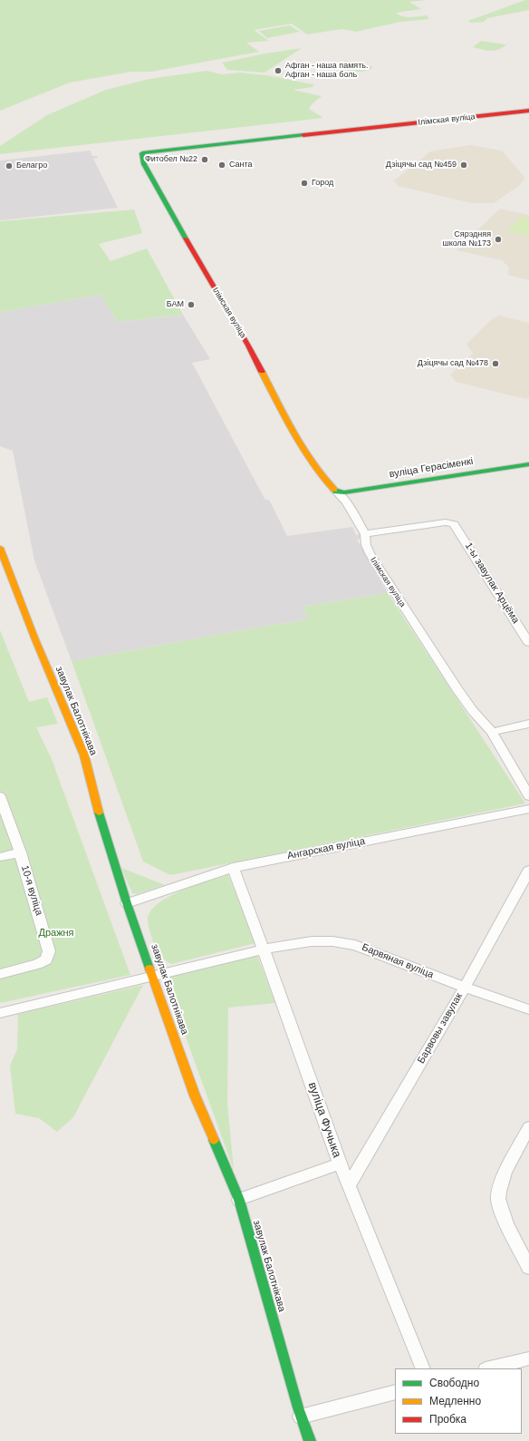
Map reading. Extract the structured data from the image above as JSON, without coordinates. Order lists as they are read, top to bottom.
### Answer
{
  "streets": {
    "street": [
      "Ілімская вуліца",
      "вуліца Герасіменкі",
      "1-ы завулак Арцёма",
      "завулак Балотнікава",
      "Ангарская вуліца",
      "10-я вуліца",
      "Барвяная вуліца",
      "Барвовы завулак",
      "вуліца Фучыка"
    ]
  },
  "crossings": [
    ["Ілімская вуліца", "вуліца Герасіменкі"],
    ["Ілімская вуліца", "1-ы завулак Арцёма"],
    ["завулак Балотнікава", "Ангарская вуліца"],
    ["завулак Балотнікава", "Барвяная вуліца"],
    ["Ангарская вуліца", "вуліца Фучыка"],
    ["Барвяная вуліца", "Барвовы завулак"],
    ["Барвяная вуліца", "вуліца Фучыка"],
    ["Барвовы завулак", "вуліца Фучыка"]
  ],
  "parks": ["Дражня"],
  "places": [
    "Афган - наша память. Афган - наша боль",
    "Фитобел №22",
    "Санта",
    "Дзіцячы сад №459",
    "Белагро",
    "Город",
    "Сярэдняя школа №173",
    "БАМ",
    "Дзіцячы сад №478"
  ],
  "legend": ["Свободно", "Медленно", "Пробка"]
}
